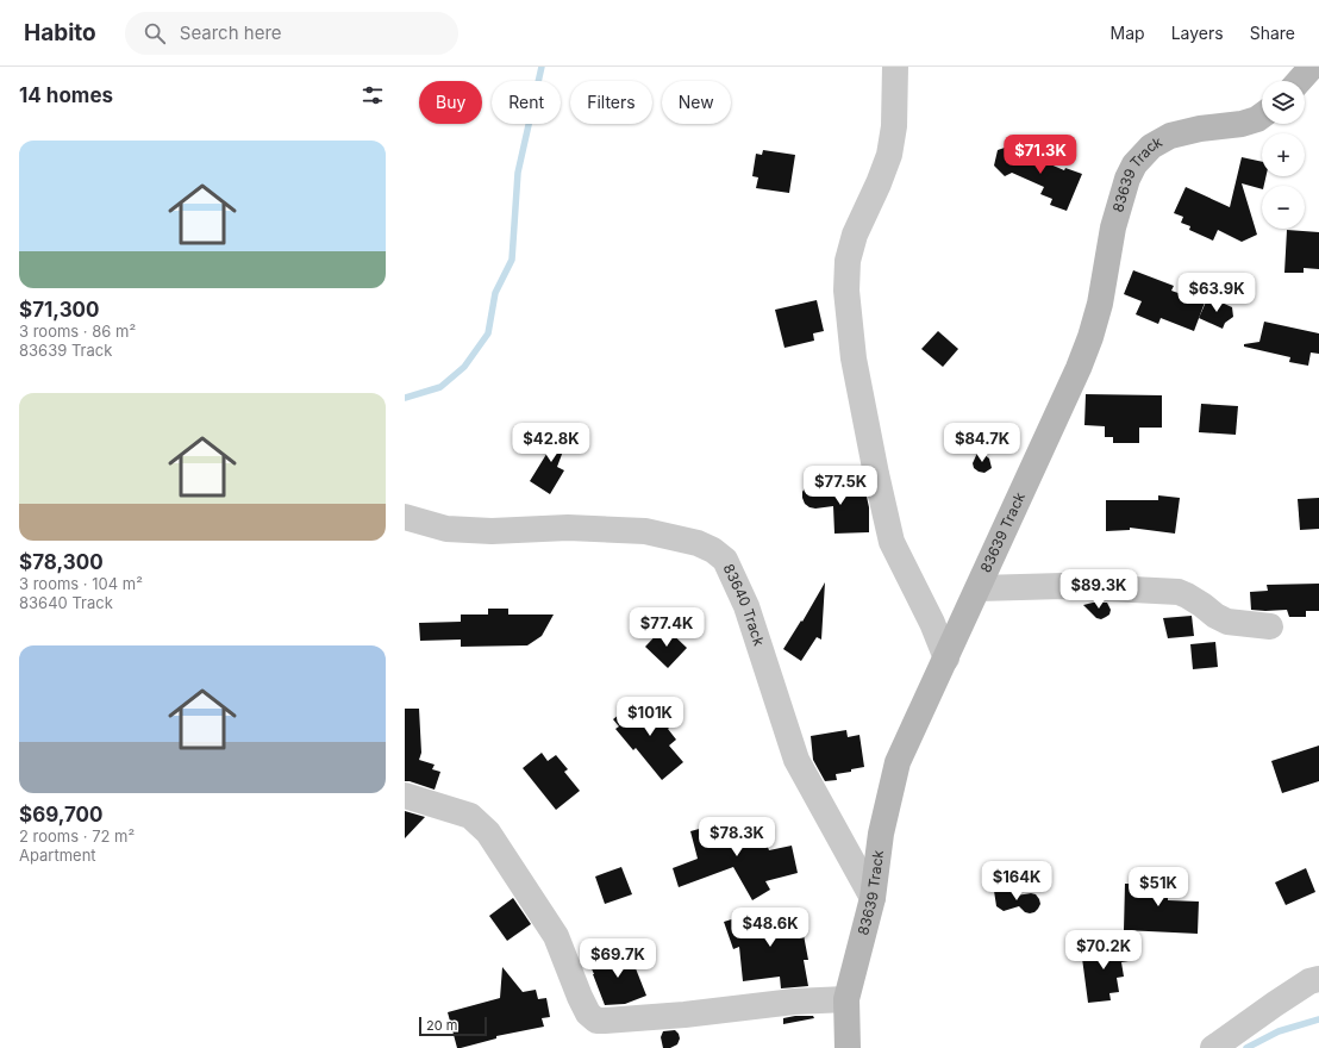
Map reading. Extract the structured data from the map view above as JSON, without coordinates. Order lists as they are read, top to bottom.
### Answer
{
  "streets": {
    "street": ["83639 Track", "83640 Track"]
  },
  "crossings": [
    ["83639 Track", "83640 Track"]
  ],
  "scale_bar": "20 m",
  "page": {
    "header": "Habito",
    "search": "Search here",
    "nav": ["Map", "Layers", "Share"],
    "heading": "14 homes",
    "map_buttons": ["+", "−"],
    "chip": [
      "Buy",
      "Rent",
      "Filters",
      "New"
    ],
    "list": [
      {
        "name": "$71,300",
        "note": "3 rooms · 86 m² · 83639 Track"
      },
      {
        "name": "$78,300",
        "note": "3 rooms · 104 m² · 83640 Track"
      },
      {
        "name": "$69,700",
        "note": "2 rooms · 72 m² · Apartment"
      }
    ],
    "price": [
      "$71.3K",
      "$63.9K",
      "$42.8K",
      "$84.7K",
      "$77.5K",
      "$89.3K",
      "$77.4K",
      "$101K",
      "$78.3K",
      "$164K",
      "$51K",
      "$48.6K",
      "$70.2K",
      "$69.7K"
    ],
    "scale": "20 m"
  }
}
